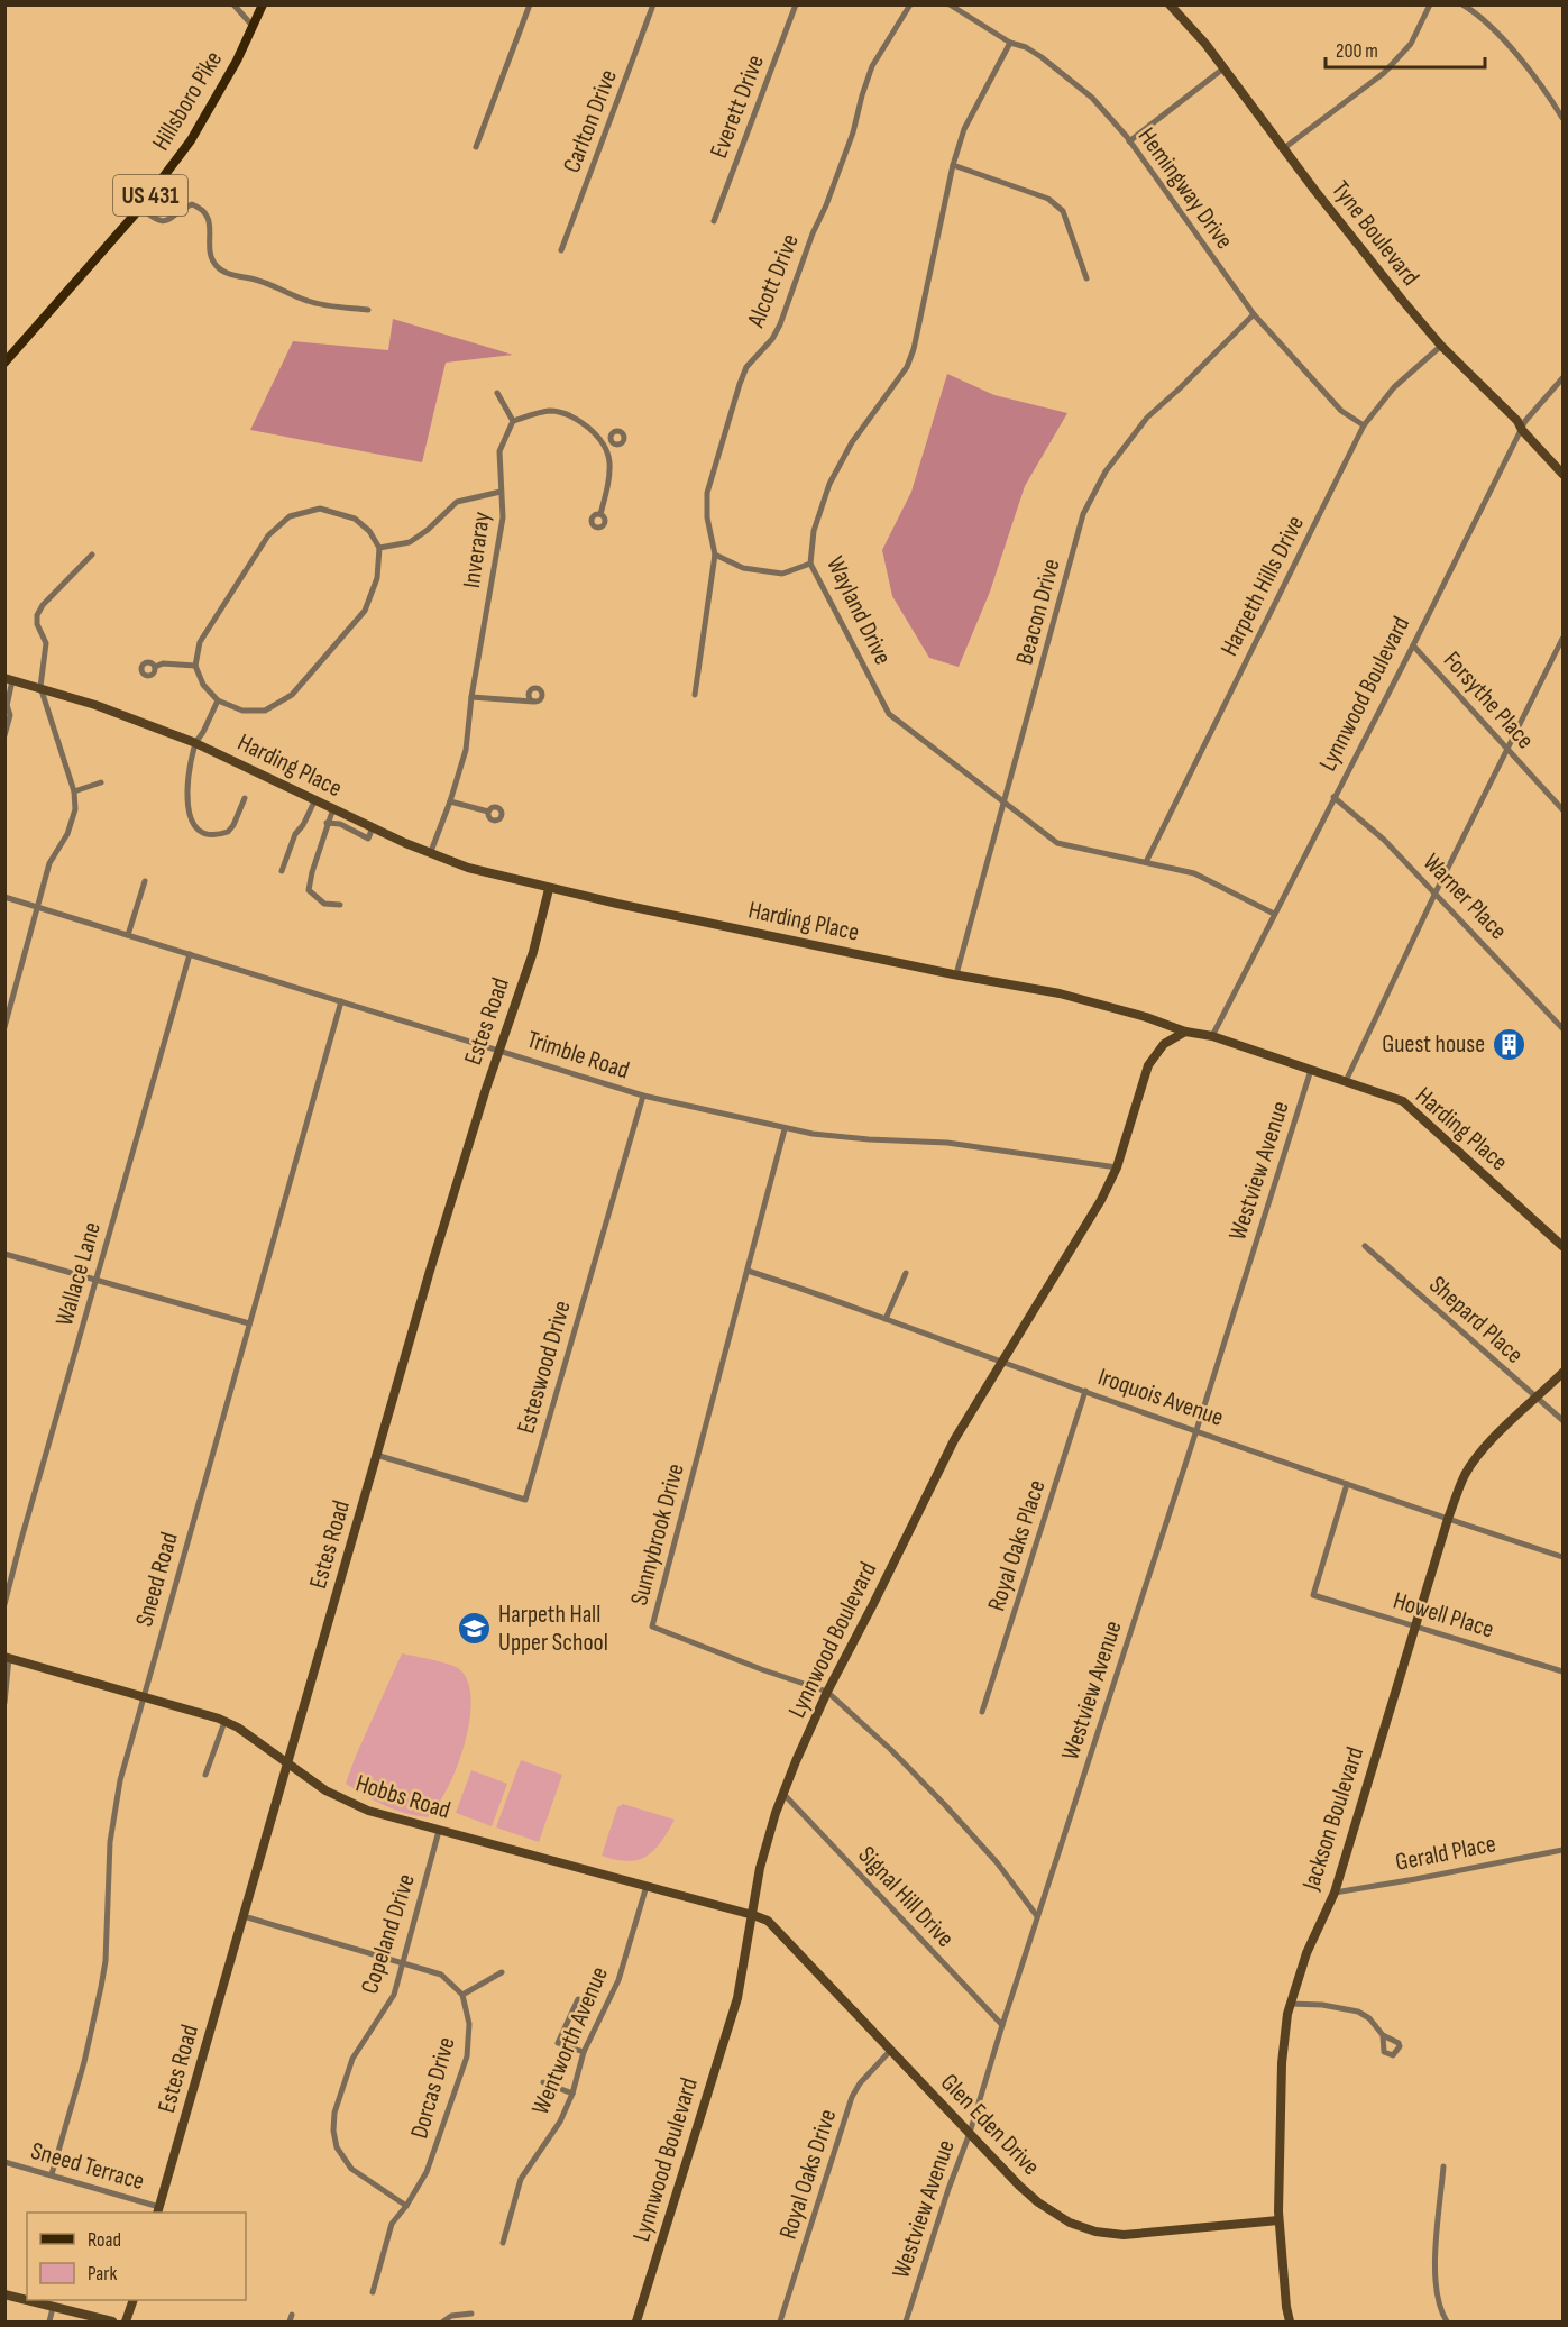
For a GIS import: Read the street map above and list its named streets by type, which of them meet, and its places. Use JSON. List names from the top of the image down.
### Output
{
  "streets": {
    "main road": ["Hillsboro Pike", "US 431"],
    "street": [
      "Everett Drive",
      "Carlton Drive",
      "Hemingway Drive",
      "Tyne Boulevard",
      "Alcott Drive",
      "Inveraray",
      "Harpeth Hills Drive",
      "Wayland Drive",
      "Beacon Drive",
      "Lynnwood Boulevard",
      "Forsythe Place",
      "Harding Place",
      "Warner Place",
      "Estes Road",
      "Trimble Road",
      "Westview Avenue",
      "Wallace Lane",
      "Shepard Place",
      "Esteswood Drive",
      "Iroquois Avenue",
      "Sunnybrook Drive",
      "Royal Oaks Place",
      "Sneed Road",
      "Howell Place",
      "Hobbs Road",
      "Jackson Boulevard",
      "Gerald Place",
      "Signal Hill Drive",
      "Copeland Drive",
      "Wentworth Avenue",
      "Dorcas Drive",
      "Glen Eden Drive",
      "Sneed Terrace",
      "Royal Oaks Drive"
    ]
  },
  "crossings": [
    ["Hemingway Drive", "Harpeth Hills Drive"],
    ["Hemingway Drive", "Wayland Drive"],
    ["Hemingway Drive", "Beacon Drive"],
    ["Tyne Boulevard", "Harpeth Hills Drive"],
    ["Tyne Boulevard", "Lynnwood Boulevard"],
    ["Inveraray", "Harding Place"],
    ["Harpeth Hills Drive", "Wayland Drive"],
    ["Wayland Drive", "Beacon Drive"],
    ["Wayland Drive", "Lynnwood Boulevard"],
    ["Beacon Drive", "Harding Place"],
    ["Lynnwood Boulevard", "Forsythe Place"],
    ["Lynnwood Boulevard", "Harding Place"],
    ["Lynnwood Boulevard", "Warner Place"],
    ["Lynnwood Boulevard", "Trimble Road"],
    ["Lynnwood Boulevard", "Iroquois Avenue"],
    ["Lynnwood Boulevard", "Sunnybrook Drive"],
    ["Lynnwood Boulevard", "Signal Hill Drive"],
    ["Lynnwood Boulevard", "Glen Eden Drive"],
    ["Harding Place", "Estes Road"],
    ["Harding Place", "Westview Avenue"],
    ["Estes Road", "Trimble Road"],
    ["Estes Road", "Esteswood Drive"],
    ["Estes Road", "Hobbs Road"],
    ["Estes Road", "Sneed Terrace"],
    ["Trimble Road", "Wallace Lane"],
    ["Trimble Road", "Esteswood Drive"],
    ["Trimble Road", "Sunnybrook Drive"],
    ["Trimble Road", "Sneed Road"],
    ["Westview Avenue", "Iroquois Avenue"],
    ["Westview Avenue", "Sunnybrook Drive"],
    ["Westview Avenue", "Signal Hill Drive"],
    ["Westview Avenue", "Glen Eden Drive"],
    ["Shepard Place", "Jackson Boulevard"],
    ["Iroquois Avenue", "Sunnybrook Drive"],
    ["Iroquois Avenue", "Royal Oaks Place"],
    ["Iroquois Avenue", "Howell Place"],
    ["Iroquois Avenue", "Jackson Boulevard"],
    ["Sneed Road", "Hobbs Road"],
    ["Sneed Road", "Sneed Terrace"],
    ["Howell Place", "Jackson Boulevard"],
    ["Hobbs Road", "Copeland Drive"],
    ["Hobbs Road", "Wentworth Avenue"],
    ["Hobbs Road", "Glen Eden Drive"],
    ["Jackson Boulevard", "Gerald Place"],
    ["Jackson Boulevard", "Glen Eden Drive"],
    ["Copeland Drive", "Dorcas Drive"],
    ["Glen Eden Drive", "Royal Oaks Drive"]
  ],
  "places": {
    "building": ["Guest house"],
    "school or university": ["Harpeth Hall Upper School"]
  },
  "legend": ["Road", "Park"],
  "scale_bar": "200 m"
}
